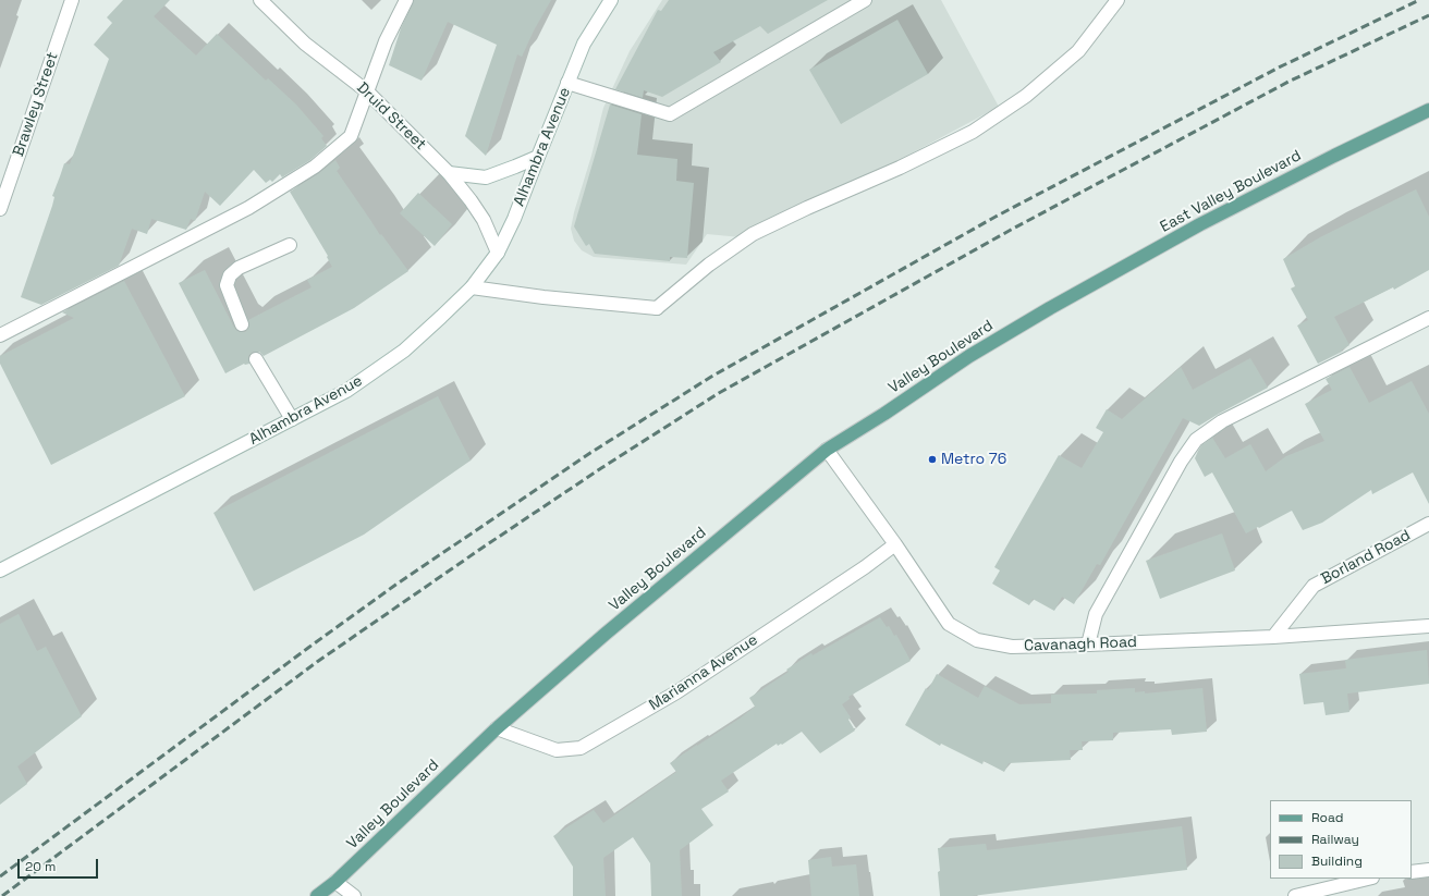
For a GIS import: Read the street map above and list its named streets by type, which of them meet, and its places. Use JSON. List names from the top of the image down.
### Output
{
  "streets": {
    "main road": ["East Valley Boulevard", "Valley Boulevard"],
    "street": [
      "Brawley Street",
      "Druid Street",
      "Alhambra Avenue",
      "Borland Road",
      "Cavanagh Road",
      "Marianna Avenue"
    ]
  },
  "crossings": [
    ["Druid Street", "Alhambra Avenue"],
    ["East Valley Boulevard", "Valley Boulevard"],
    ["Valley Boulevard", "Cavanagh Road"],
    ["Valley Boulevard", "Marianna Avenue"],
    ["Borland Road", "Cavanagh Road"],
    ["Cavanagh Road", "Marianna Avenue"]
  ],
  "places": ["Metro 76"],
  "legend": ["Road", "Railway", "Building"],
  "scale_bar": "20 m"
}
